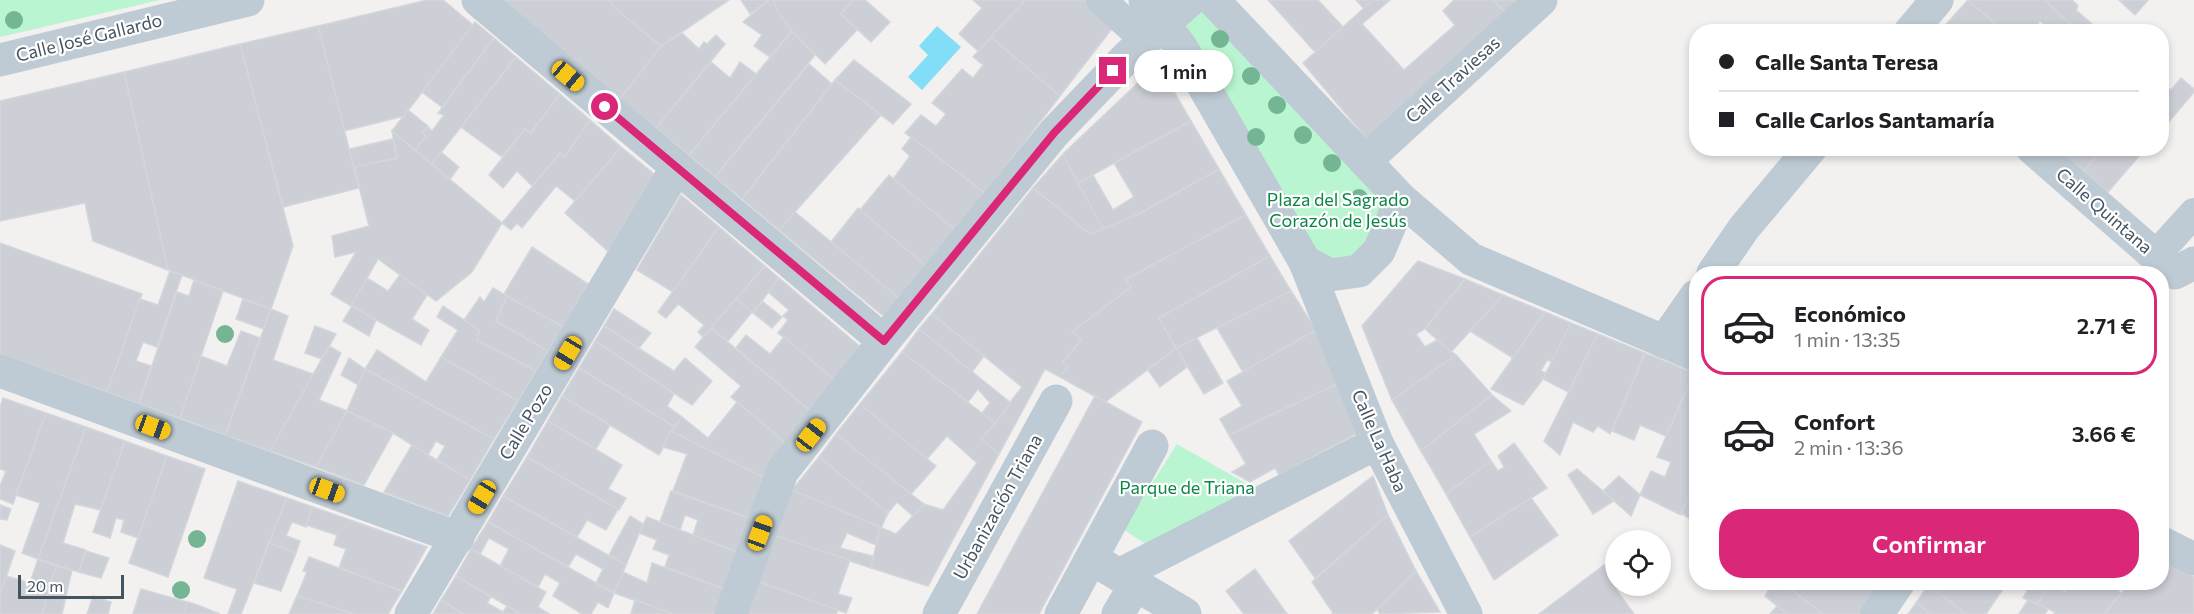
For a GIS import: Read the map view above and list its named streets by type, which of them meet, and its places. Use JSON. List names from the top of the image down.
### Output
{
  "streets": {
    "street": [
      "Calle José Gallardo",
      "Calle Traviesas",
      "Calle Quintana",
      "Calle Pozo",
      "Calle La Haba",
      "Urbanización Triana"
    ]
  },
  "parks": ["Plaza del Sagrado Corazón de Jesús", "Parque de Triana"],
  "scale_bar": "20 m",
  "page": {
    "banner": ["Calle Santa Teresa", "Calle Carlos Santamaría"],
    "bubble": "1 min",
    "list": [
      {
        "name": "Económico",
        "note": "1 min · 13:35",
        "value": "2.71 €"
      },
      {
        "name": "Confort",
        "note": "2 min · 13:36",
        "value": "3.66 €"
      }
    ],
    "buttons": "Confirmar",
    "scale": "20 m"
  }
}
